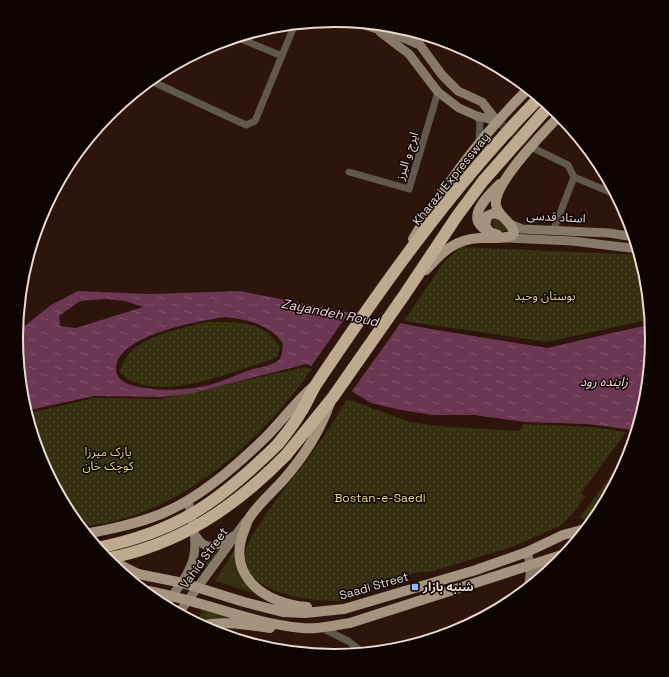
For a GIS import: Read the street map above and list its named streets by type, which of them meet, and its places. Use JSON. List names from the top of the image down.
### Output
{
  "streets": {
    "highway": ["Kharazi Expressway"],
    "main road": ["استاد قدسی", "Vahid Street", "Saadi Street"],
    "street": ["ایرج و البرز"]
  },
  "crossings": [
    ["Vahid Street", "Saadi Street"]
  ],
  "water": ["Zayandeh Roud", "زاینده رود"],
  "parks": ["بوستان وحید", "پارک میرزا کوچک خان", "Bostan-e-Saedi"],
  "places": {
    "transit": ["شنبه بازار"]
  }
}
